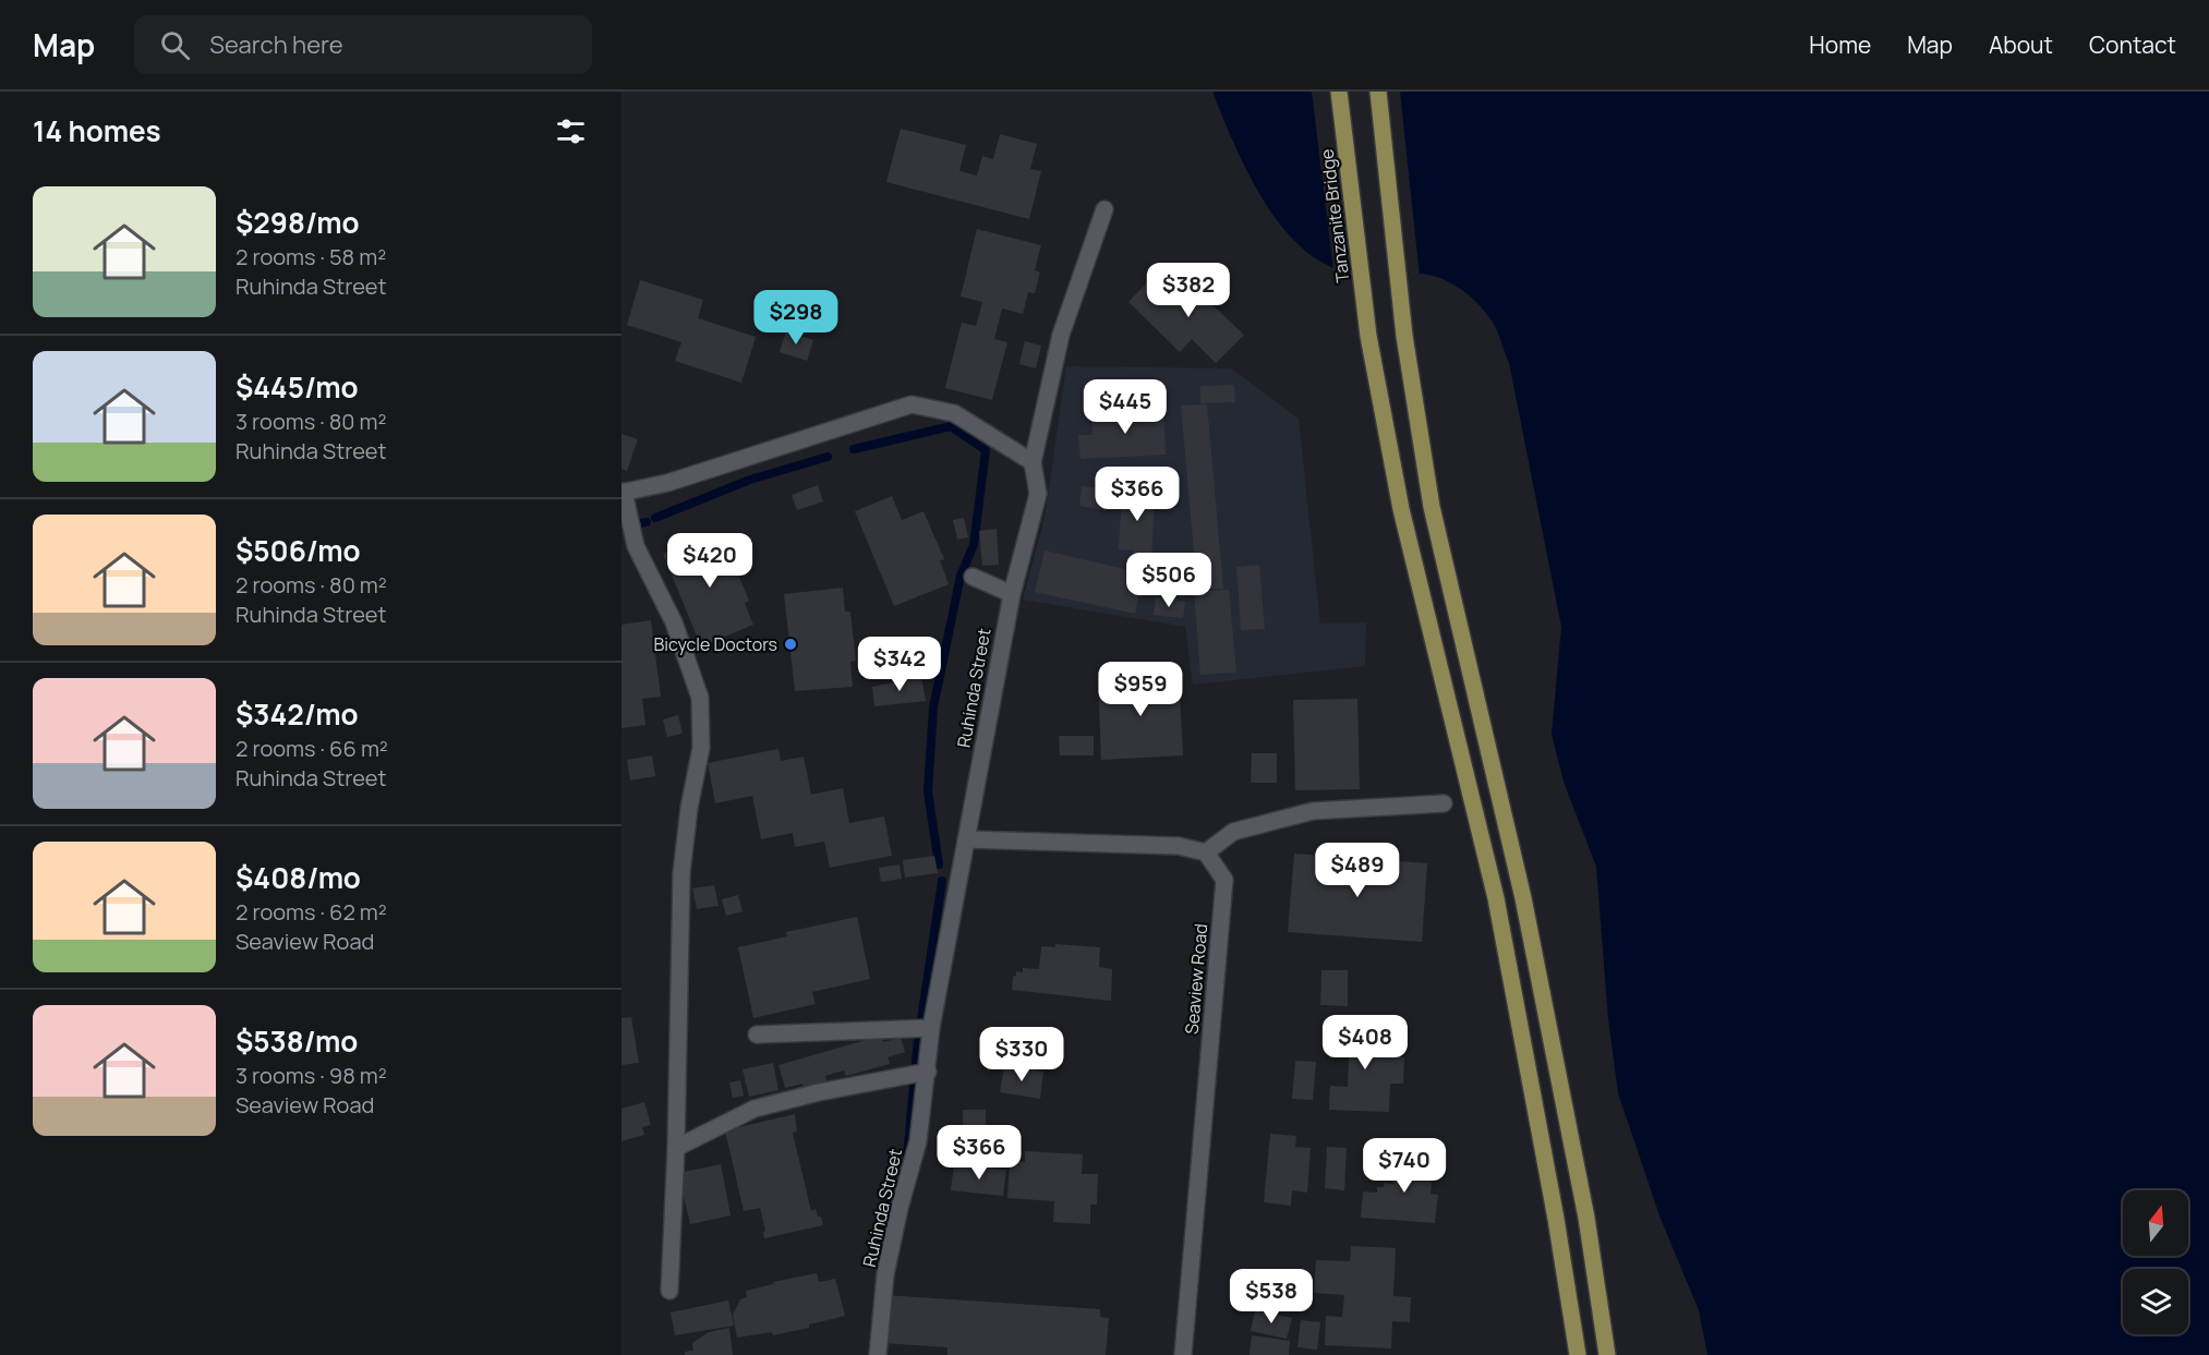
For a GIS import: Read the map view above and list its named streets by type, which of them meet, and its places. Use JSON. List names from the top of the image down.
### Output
{
  "streets": {
    "main road": ["Tanzanite Bridge"],
    "street": ["Ruhinda Street", "Seaview Road"]
  },
  "places": ["Bicycle Doctors"],
  "north": "top",
  "page": {
    "header": "Map",
    "search": "Search here",
    "nav": [
      "Home",
      "Map",
      "About",
      "Contact"
    ],
    "heading": "14 homes",
    "list": [
      {
        "name": "$298/mo",
        "note": "2 rooms · 58 m² · Ruhinda Street"
      },
      {
        "name": "$445/mo",
        "note": "3 rooms · 80 m² · Ruhinda Street"
      },
      {
        "name": "$506/mo",
        "note": "2 rooms · 80 m² · Ruhinda Street"
      },
      {
        "name": "$342/mo",
        "note": "2 rooms · 66 m² · Ruhinda Street"
      },
      {
        "name": "$408/mo",
        "note": "2 rooms · 62 m² · Seaview Road"
      },
      {
        "name": "$538/mo",
        "note": "3 rooms · 98 m² · Seaview Road"
      }
    ],
    "price": [
      "$382",
      "$298",
      "$445",
      "$366",
      "$420",
      "$506",
      "$342",
      "$959",
      "$489",
      "$408",
      "$330",
      "$366",
      "$740",
      "$538"
    ]
  }
}
